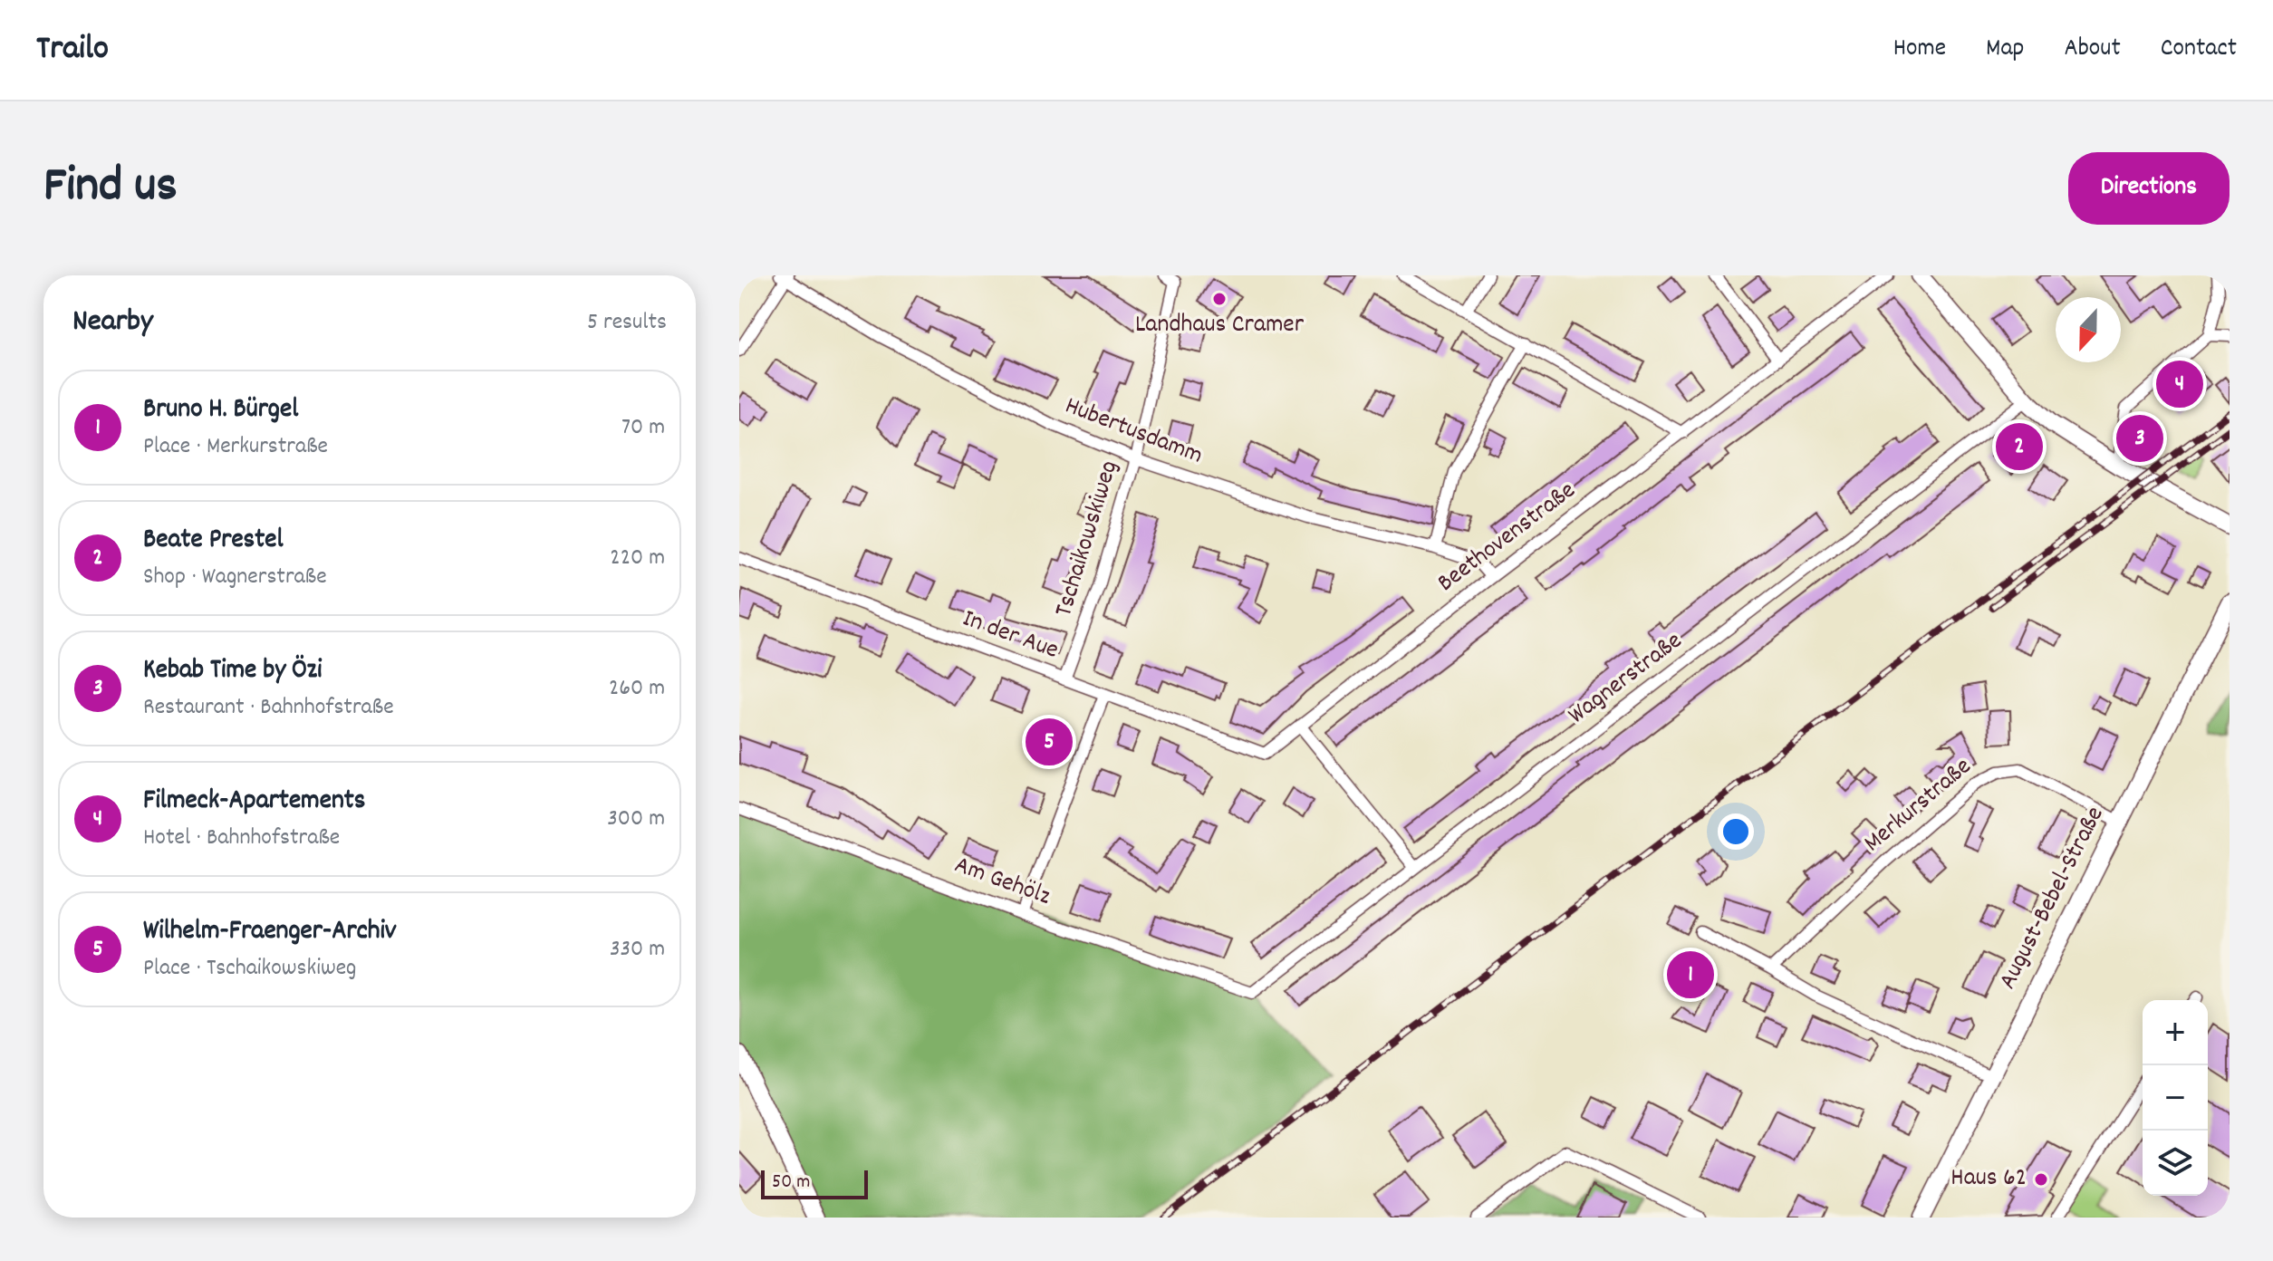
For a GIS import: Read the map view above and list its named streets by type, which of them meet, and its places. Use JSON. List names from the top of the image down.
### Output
{
  "streets": {
    "street": [
      "Hubertusdamm",
      "Beethovenstraße",
      "Tschaikowskiweg",
      "In der Aue",
      "Wagnerstraße",
      "Merkurstraße",
      "Am Gehölz",
      "August-Bebel-Straße"
    ]
  },
  "crossings": [
    ["Hubertusdamm", "Beethovenstraße"],
    ["Hubertusdamm", "Tschaikowskiweg"],
    ["Beethovenstraße", "In der Aue"],
    ["Tschaikowskiweg", "In der Aue"],
    ["Wagnerstraße", "Am Gehölz"],
    ["Merkurstraße", "August-Bebel-Straße"]
  ],
  "places": ["Landhaus Cramer", "Haus 62"],
  "scale_bar": "50 m",
  "north": "bottom",
  "page": {
    "header": "Trailo",
    "nav": [
      "Home",
      "Map",
      "About",
      "Contact"
    ],
    "title": "Find us",
    "buttons": "Directions",
    "heading": ["Nearby", "5 results"],
    "pins": [
      "4",
      "3",
      "2",
      "5",
      "1"
    ],
    "list": [
      {
        "mark": "1",
        "name": "Bruno H. Bürgel",
        "note": "Place · Merkurstraße",
        "value": "70 m"
      },
      {
        "mark": "2",
        "name": "Beate Prestel",
        "note": "Shop · Wagnerstraße",
        "value": "220 m"
      },
      {
        "mark": "3",
        "name": "Kebab Time by Özi",
        "note": "Restaurant · Bahnhofstraße",
        "value": "260 m"
      },
      {
        "mark": "4",
        "name": "Filmeck-Apartements",
        "note": "Hotel · Bahnhofstraße",
        "value": "300 m"
      },
      {
        "mark": "5",
        "name": "Wilhelm-Fraenger-Archiv",
        "note": "Place · Tschaikowskiweg",
        "value": "330 m"
      }
    ],
    "map_buttons": ["+", "−"],
    "scale": "50 m"
  }
}
